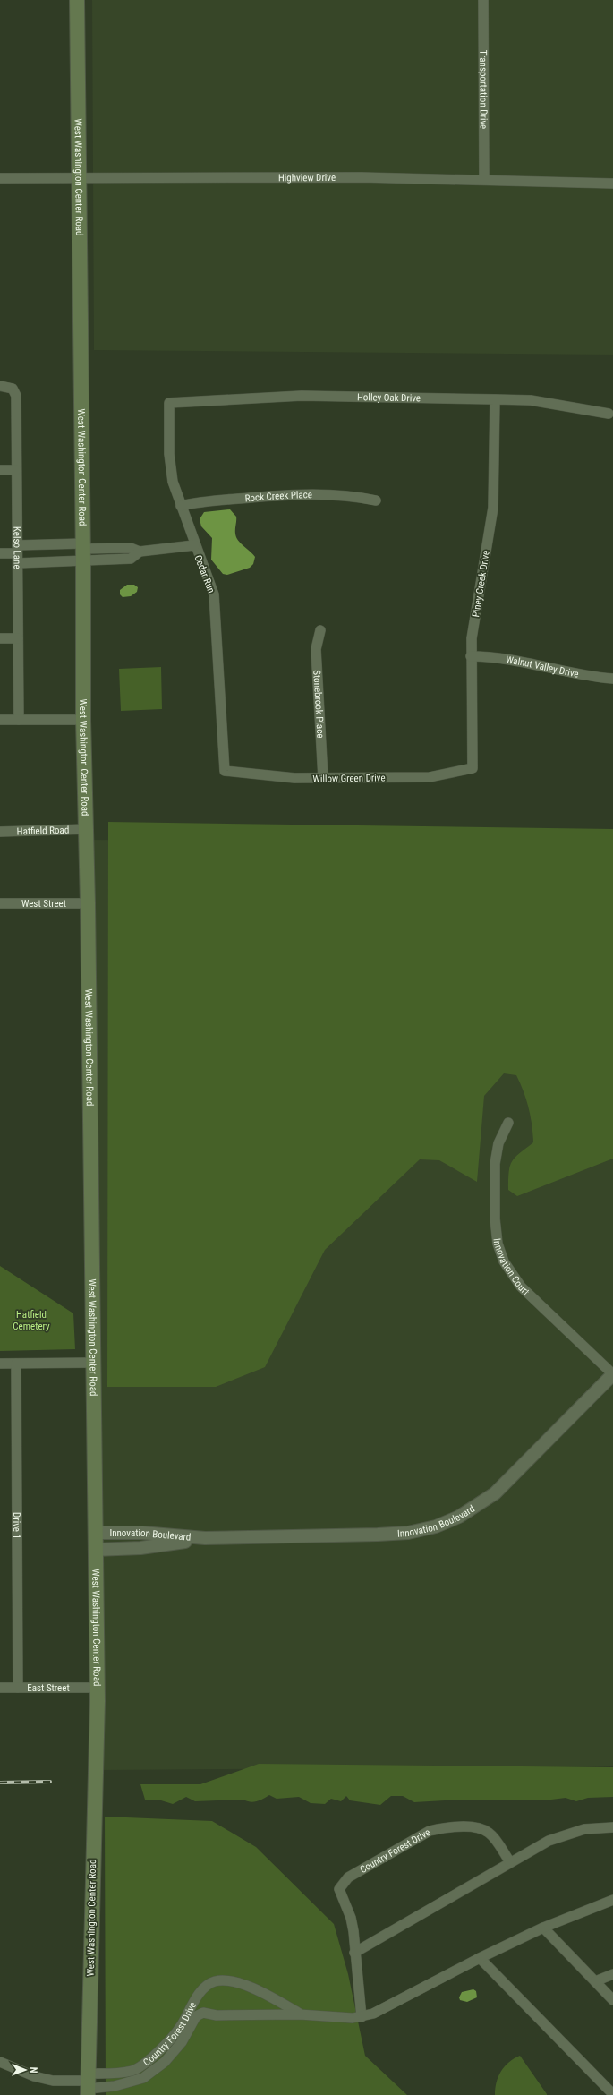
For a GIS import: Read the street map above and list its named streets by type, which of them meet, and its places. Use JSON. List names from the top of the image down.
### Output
{
  "streets": {
    "main road": ["West Washington Center Road"],
    "street": [
      "Transportation Drive",
      "Highview Drive",
      "Holley Oak Drive",
      "Rock Creek Place",
      "Kelso Lane",
      "Cedar Run",
      "Piney Creek Drive",
      "Walnut Valley Drive",
      "Stonebrook Place",
      "Willow Green Drive",
      "Hatfield Road",
      "West Street",
      "Innovation Court",
      "Innovation Boulevard",
      "Drive 1",
      "East Street",
      "Country Forest Drive"
    ]
  },
  "crossings": [
    ["Transportation Drive", "Highview Drive"],
    ["Highview Drive", "West Washington Center Road"],
    ["West Washington Center Road", "Hatfield Road"],
    ["West Washington Center Road", "West Street"],
    ["West Washington Center Road", "Innovation Boulevard"],
    ["West Washington Center Road", "East Street"],
    ["West Washington Center Road", "Country Forest Drive"],
    ["Holley Oak Drive", "Cedar Run"],
    ["Holley Oak Drive", "Piney Creek Drive"],
    ["Rock Creek Place", "Cedar Run"],
    ["Cedar Run", "Willow Green Drive"],
    ["Piney Creek Drive", "Walnut Valley Drive"],
    ["Piney Creek Drive", "Willow Green Drive"],
    ["Stonebrook Place", "Willow Green Drive"],
    ["Innovation Court", "Innovation Boulevard"],
    ["Drive 1", "East Street"]
  ],
  "parks": ["Hatfield Cemetery"],
  "north": "right"
}
